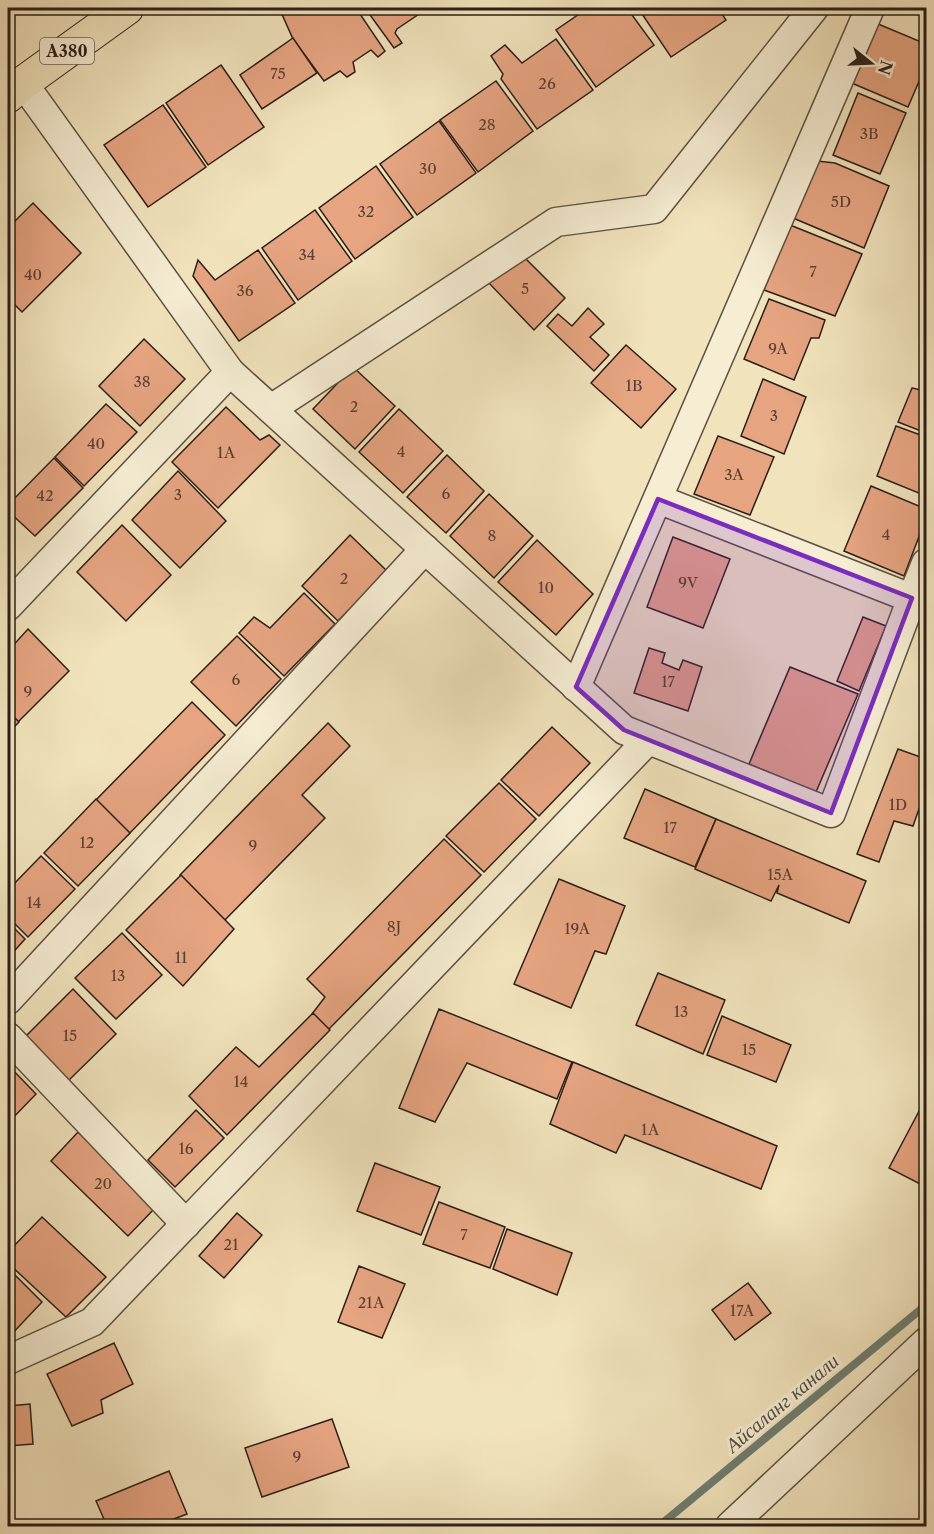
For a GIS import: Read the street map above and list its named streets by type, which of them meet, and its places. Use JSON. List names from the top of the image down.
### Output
{
  "streets": {
    "highway": ["A380"]
  },
  "water": ["Айсаланг канали"],
  "house_numbers": [
    "75",
    "26",
    "28",
    "3B",
    "30",
    "5D",
    "32",
    "34",
    "7",
    "40",
    "5",
    "36",
    "9A",
    "38",
    "1B",
    "2",
    "3",
    "40",
    "4",
    "1A",
    "3A",
    "6",
    "3",
    "42",
    "4",
    "8",
    "2",
    "9V",
    "10",
    "6",
    "17",
    "9",
    "1D",
    "17",
    "12",
    "9",
    "15A",
    "14",
    "8J",
    "19A",
    "11",
    "13",
    "13",
    "15",
    "15",
    "14",
    "1A",
    "16",
    "20",
    "7",
    "21",
    "21A",
    "17A",
    "9"
  ],
  "north": "right"
}
